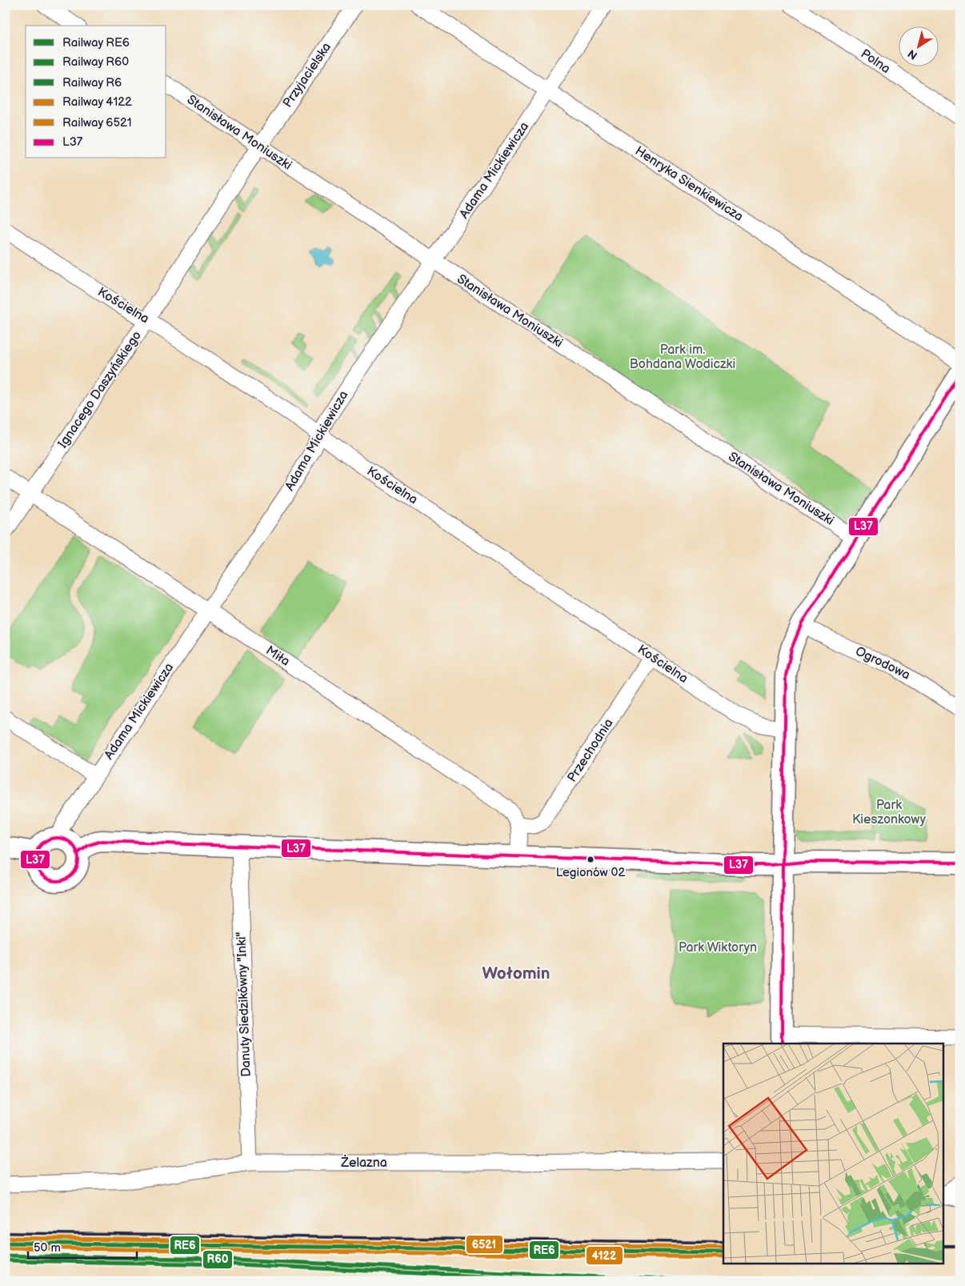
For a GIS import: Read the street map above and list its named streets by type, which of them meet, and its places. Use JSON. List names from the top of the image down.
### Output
{
  "streets": {
    "street": [
      "Polna",
      "Przyjacielska",
      "Stanisława Moniuszki",
      "Adama Mickiewicza",
      "Henryka Sienkiewicza",
      "Kościelna",
      "Ignacego Daszyńskiego",
      "Miła",
      "Ogrodowa",
      "Przechodnia",
      "Danuty Siedzikówny \"Inki\"",
      "Żelazna"
    ]
  },
  "crossings": [
    ["Przyjacielska", "Stanisława Moniuszki"],
    ["Przyjacielska", "Ignacego Daszyńskiego"],
    ["Stanisława Moniuszki", "Adama Mickiewicza"],
    ["Stanisława Moniuszki", "Ignacego Daszyńskiego"],
    ["Adama Mickiewicza", "Henryka Sienkiewicza"],
    ["Adama Mickiewicza", "Kościelna"],
    ["Adama Mickiewicza", "Miła"],
    ["Kościelna", "Ignacego Daszyńskiego"],
    ["Kościelna", "Przechodnia"],
    ["Ignacego Daszyńskiego", "Miła"],
    ["Miła", "Przechodnia"],
    ["Danuty Siedzikówny \"Inki\"", "Żelazna"]
  ],
  "districts": ["Wołomin"],
  "parks": ["Park im. Bohdana Wodiczki", "Park Kieszonkowy", "Park Wiktoryn"],
  "places": ["Legionów 02"],
  "lines": [
    "transit line L37",
    "rail line 6521",
    "rail line RE6",
    "rail line 4122",
    "rail line R60",
    "rail line R6"
  ],
  "legend": [
    "Railway RE6",
    "Railway R60",
    "Railway R6",
    "Railway 4122",
    "Railway 6521",
    "L37"
  ],
  "scale_bar": "50 m",
  "north": "bottom left"
}
